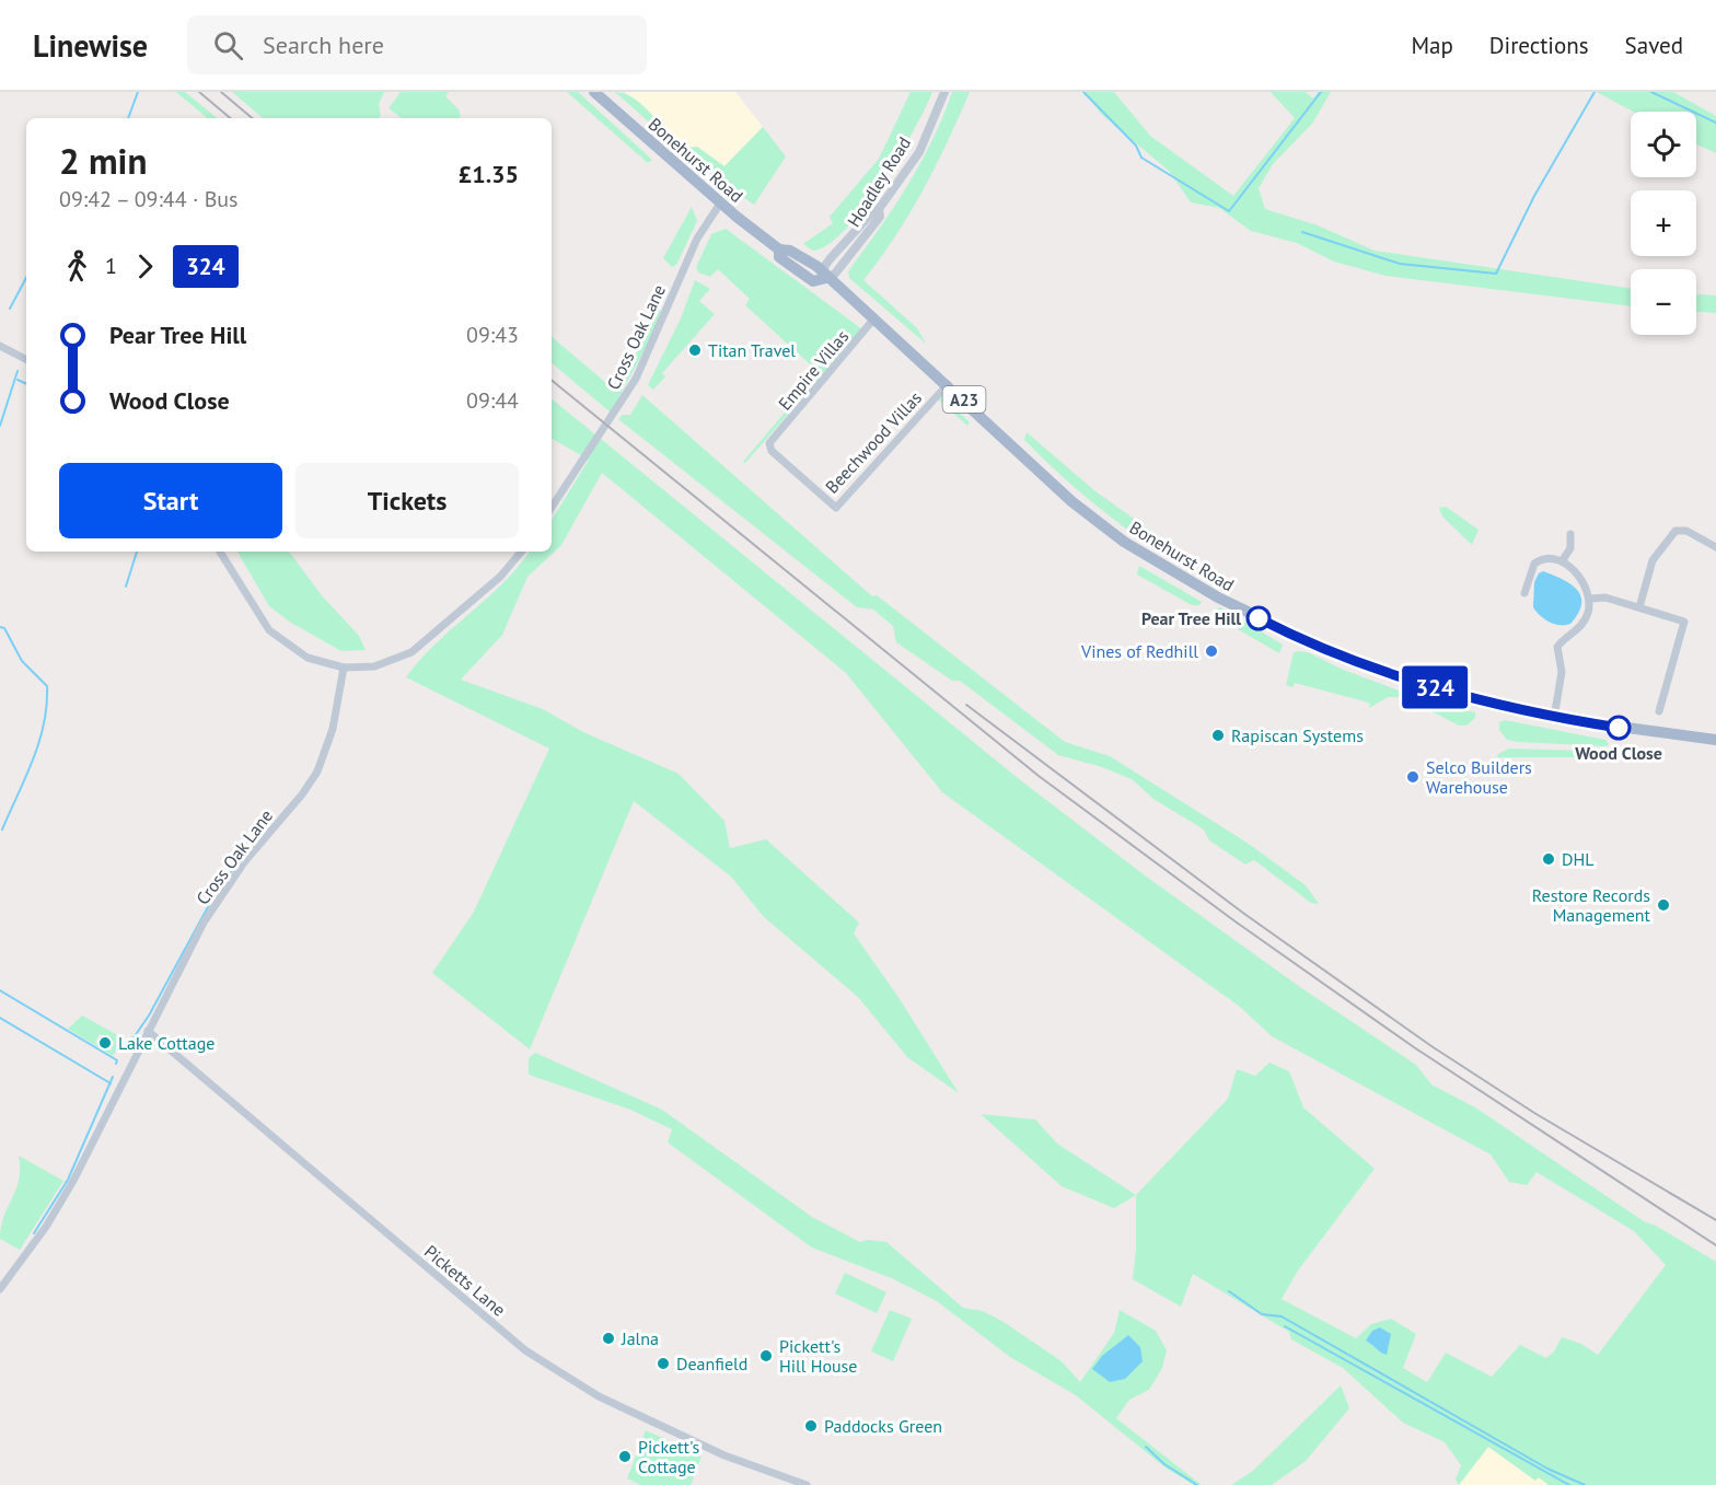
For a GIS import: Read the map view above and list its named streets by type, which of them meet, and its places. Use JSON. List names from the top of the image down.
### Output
{
  "streets": {
    "main road": ["Bonehurst Road", "A23"],
    "street": [
      "Hoadley Road",
      "Cross Oak Lane",
      "Empire Villas",
      "Beechwood Villas",
      "Picketts Lane"
    ]
  },
  "crossings": [
    ["Bonehurst Road", "Hoadley Road"],
    ["Bonehurst Road", "Cross Oak Lane"],
    ["Bonehurst Road", "Empire Villas"],
    ["Bonehurst Road", "Beechwood Villas"],
    ["Cross Oak Lane", "Picketts Lane"],
    ["Empire Villas", "Beechwood Villas"]
  ],
  "places": [
    "Titan Travel",
    "Pear Tree Hill",
    "Vines of Redhill",
    "Wood Close",
    "Rapiscan Systems",
    "Selco Builders Warehouse",
    "DHL",
    "Restore Records Management",
    "Lake Cottage",
    "Jalna",
    "Pickett's Hill House",
    "Deanfield",
    "Paddocks Green",
    "Pickett's Cottage"
  ],
  "lines": ["bus line 324"],
  "page": {
    "header": "Linewise",
    "search": "Search here",
    "nav": ["Map", "Directions", "Saved"],
    "on_map": "324",
    "map_buttons": ["+", "−"],
    "heading": ["2 min", "09:42 – 09:44 · Bus", "£1.35"],
    "legs": ["1", "324"],
    "list": [
      {
        "name": "Pear Tree Hill",
        "value": "09:43"
      },
      {
        "name": "Wood Close",
        "value": "09:44"
      }
    ],
    "buttons": ["Start", "Tickets"]
  }
}
